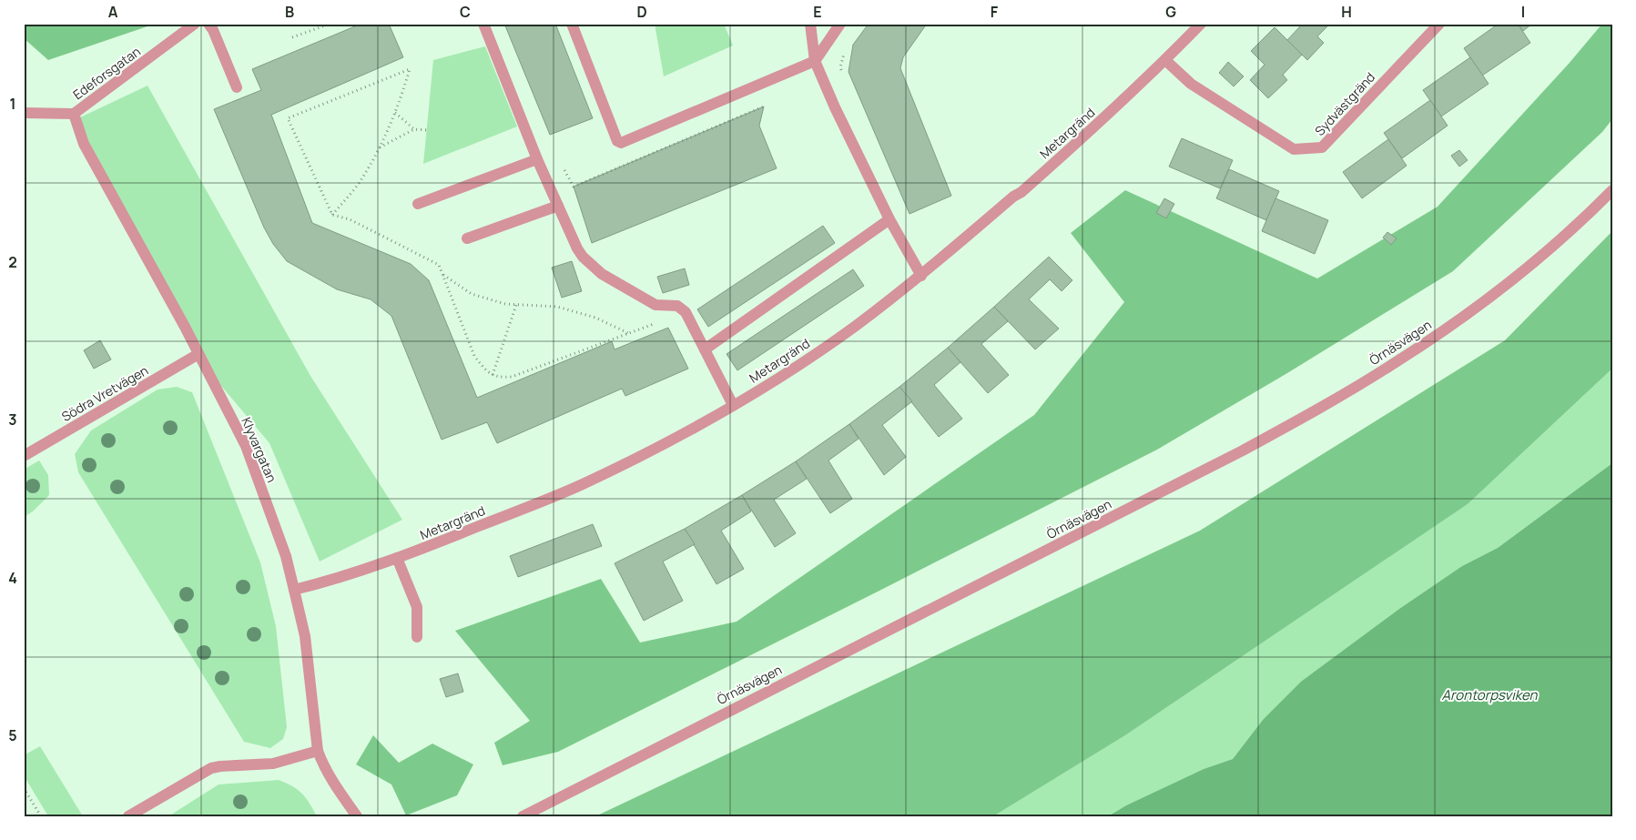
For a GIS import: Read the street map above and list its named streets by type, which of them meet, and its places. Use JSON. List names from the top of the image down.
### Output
{
  "streets": {
    "street": [
      "Edeforsgatan",
      "Sydvästgränd",
      "Metargränd",
      "Örnäsvägen",
      "Södra Vretvägen",
      "Klyvargatan"
    ]
  },
  "crossings": [
    ["Edeforsgatan", "Klyvargatan"],
    ["Sydvästgränd", "Metargränd"],
    ["Metargränd", "Klyvargatan"],
    ["Södra Vretvägen", "Klyvargatan"]
  ],
  "water": ["Arontorpsviken"],
  "grid": {
    "columns": [
      "A",
      "B",
      "C",
      "D",
      "E",
      "F",
      "G",
      "H",
      "I"
    ],
    "rows": [
      "1",
      "2",
      "3",
      "4",
      "5"
    ]
  }
}
